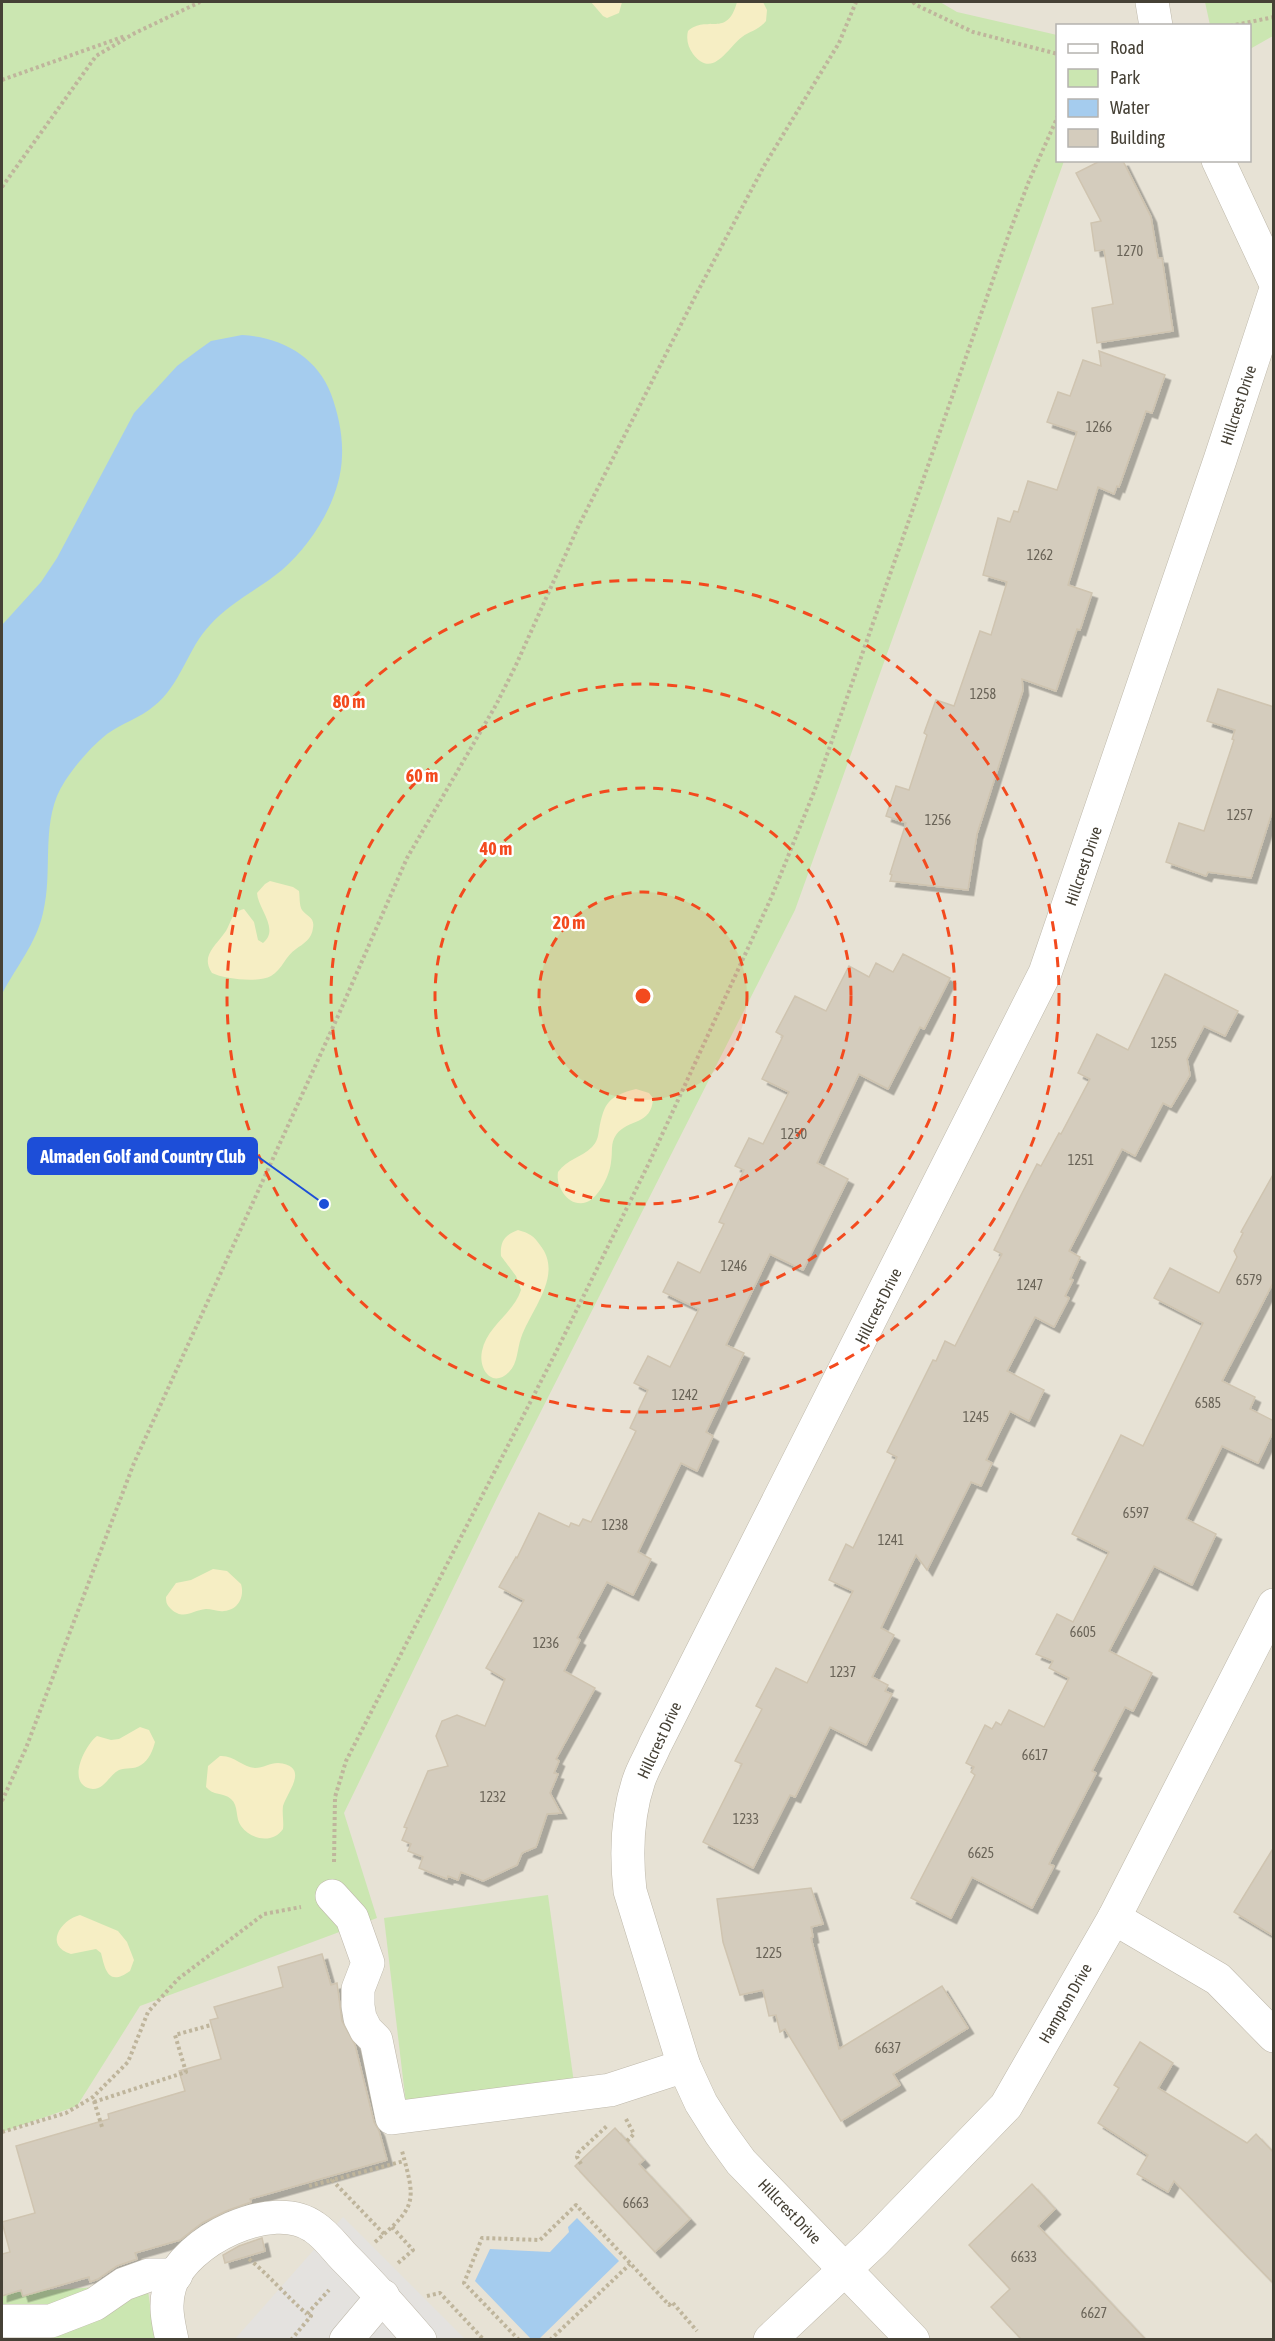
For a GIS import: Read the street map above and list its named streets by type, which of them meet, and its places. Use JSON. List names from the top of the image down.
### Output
{
  "streets": {
    "street": ["Hillcrest Drive", "Hampton Drive"]
  },
  "crossings": [
    ["Hillcrest Drive", "Hampton Drive"]
  ],
  "places": ["Almaden Golf and Country Club"],
  "house_numbers": [
    "1270",
    "1266",
    "1262",
    "1258",
    "1257",
    "1256",
    "1255",
    "1250",
    "1251",
    "1246",
    "6579",
    "1247",
    "1242",
    "6585",
    "1245",
    "6597",
    "1238",
    "1241",
    "6605",
    "1236",
    "1237",
    "6617",
    "1232",
    "1233",
    "6625",
    "1225",
    "6637",
    "6663",
    "6633",
    "6627"
  ],
  "legend": [
    "Road",
    "Park",
    "Water",
    "Building"
  ],
  "rings": [
    "80 m",
    "60 m",
    "40 m",
    "20 m"
  ]
}
